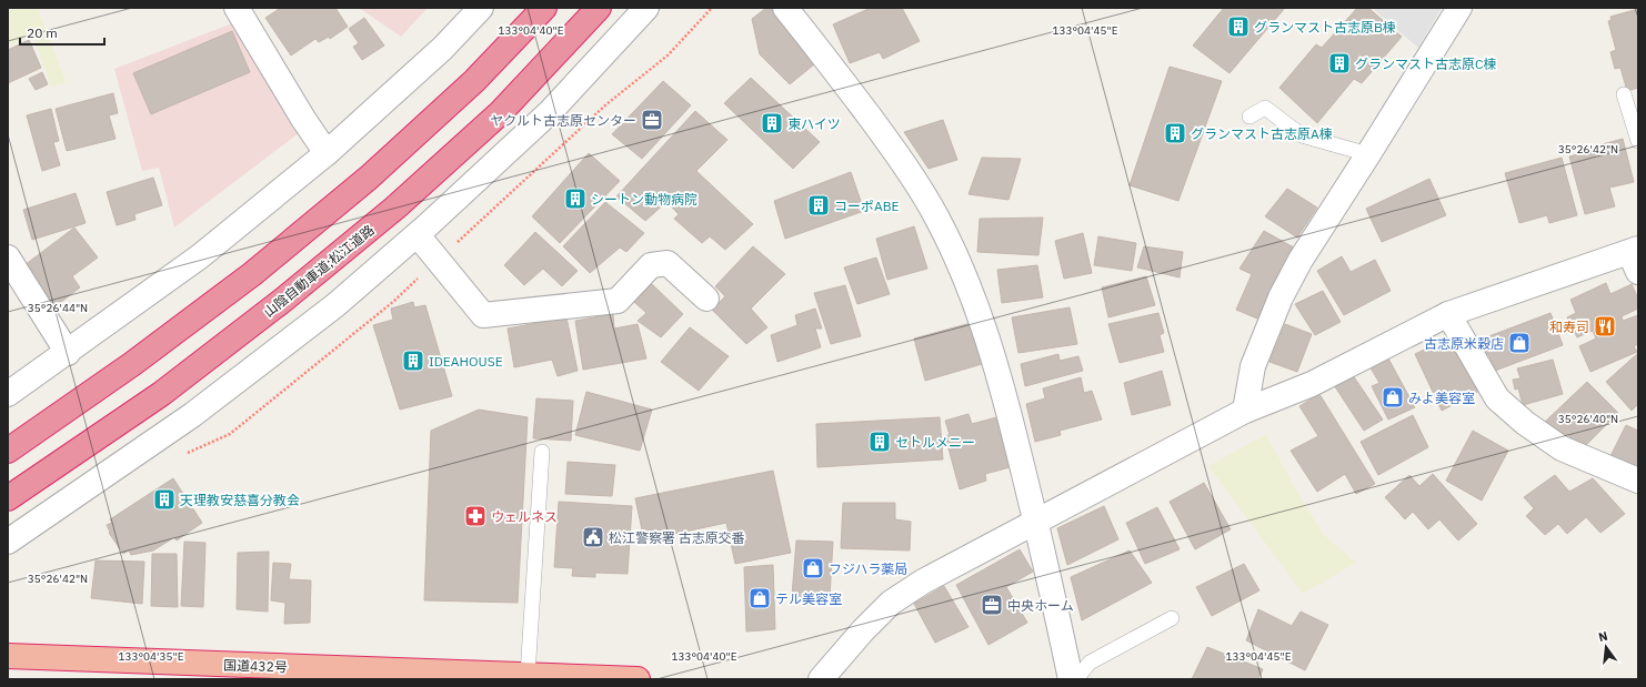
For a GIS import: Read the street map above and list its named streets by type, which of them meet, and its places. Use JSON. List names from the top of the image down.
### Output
{
  "streets": {
    "highway": ["山陰自動車道;松江道路", "国道432号"]
  },
  "places": {
    "building": [
      "グランマスト古志原B棟",
      "グランマスト古志原C棟",
      "東ハイツ",
      "グランマスト古志原A棟",
      "シートン動物病院",
      "コーポABE",
      "IDEAHOUSE",
      "セトルメニー",
      "天理教安慈喜分教会"
    ],
    "office": ["ヤクルト古志原センター", "中央ホーム"],
    "restaurant": ["和寿司"],
    "shop": [
      "古志原米穀店",
      "みよ美容室",
      "フジハラ薬局",
      "テル美容室"
    ],
    "pharmacy": ["ウェルネス"],
    "public building": ["松江警察署 古志原交番"]
  },
  "scale_bar": "20 m",
  "north": "top",
  "coordinates": [
    "133°04'40\"E",
    "133°04'45\"E",
    "35°26'42\"N",
    "35°26'44\"N",
    "35°26'40\"N",
    "133°04'35\"E"
  ]
}
